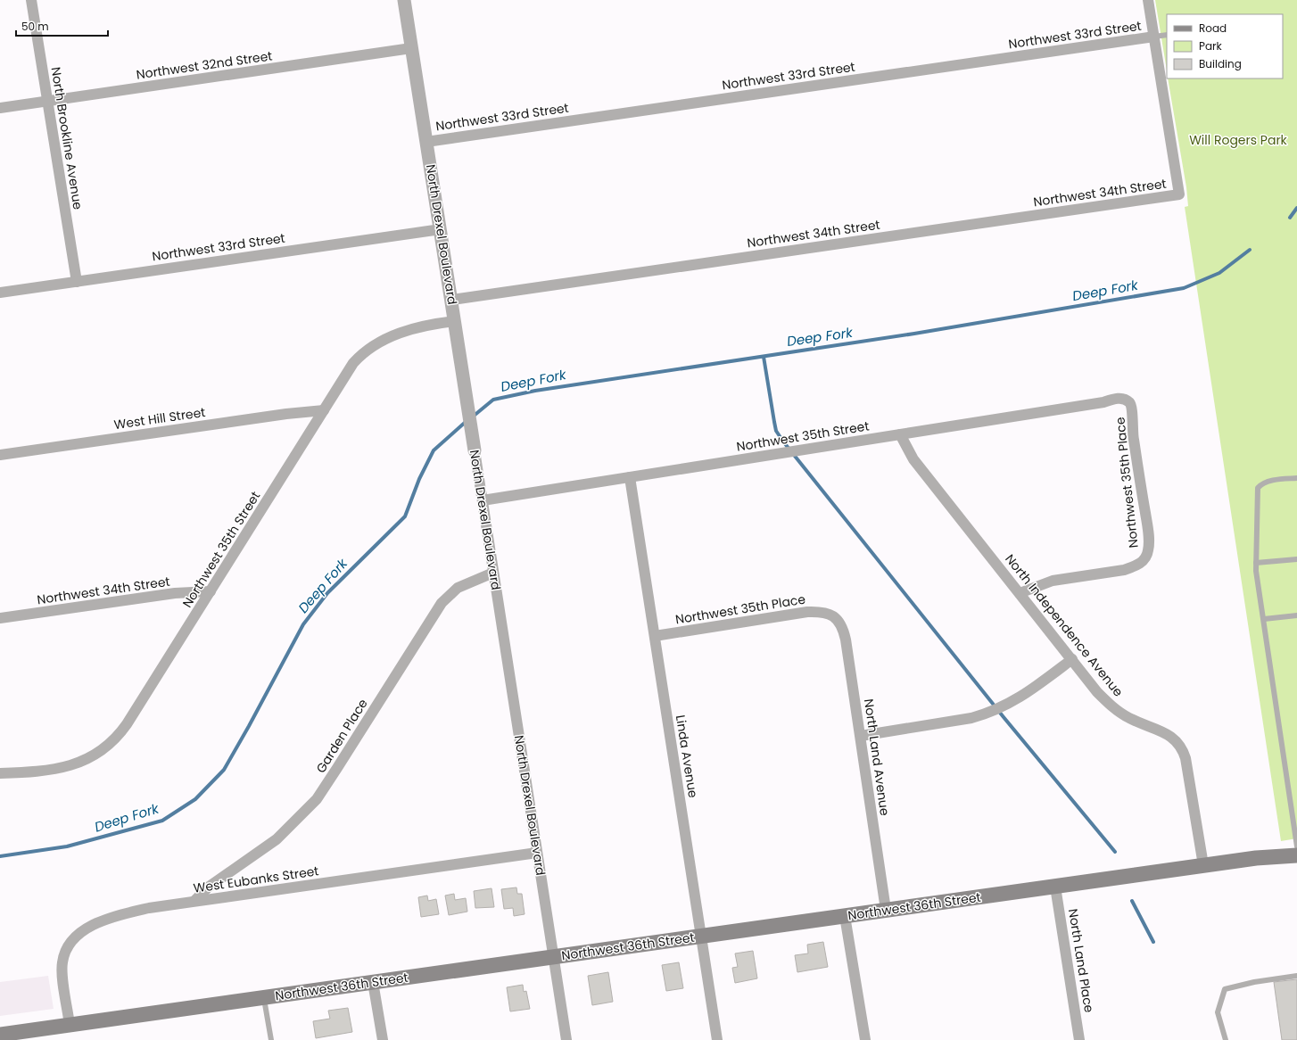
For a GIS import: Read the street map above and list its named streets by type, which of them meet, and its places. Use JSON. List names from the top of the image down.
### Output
{
  "streets": {
    "main road": ["Northwest 36th Street"],
    "street": [
      "Northwest 33rd Street",
      "Northwest 32nd Street",
      "North Brookline Avenue",
      "Northwest 34th Street",
      "North Drexel Boulevard",
      "West Hill Street",
      "Northwest 35th Street",
      "Northwest 35th Place",
      "North Independence Avenue",
      "Garden Place",
      "Linda Avenue",
      "North Land Avenue",
      "West Eubanks Street",
      "North Land Place"
    ]
  },
  "crossings": [
    ["Northwest 33rd Street", "North Brookline Avenue"],
    ["Northwest 33rd Street", "Northwest 34th Street"],
    ["Northwest 33rd Street", "North Drexel Boulevard"],
    ["Northwest 32nd Street", "North Brookline Avenue"],
    ["Northwest 32nd Street", "North Drexel Boulevard"],
    ["Northwest 34th Street", "North Drexel Boulevard"],
    ["Northwest 34th Street", "Northwest 35th Street"],
    ["North Drexel Boulevard", "Northwest 35th Street"],
    ["North Drexel Boulevard", "Garden Place"],
    ["North Drexel Boulevard", "West Eubanks Street"],
    ["North Drexel Boulevard", "Northwest 36th Street"],
    ["West Hill Street", "Northwest 35th Street"],
    ["Northwest 35th Street", "Northwest 35th Place"],
    ["Northwest 35th Street", "North Independence Avenue"],
    ["Northwest 35th Street", "Linda Avenue"],
    ["Northwest 35th Place", "North Independence Avenue"],
    ["Northwest 35th Place", "Linda Avenue"],
    ["Northwest 35th Place", "North Land Avenue"],
    ["North Independence Avenue", "Northwest 36th Street"],
    ["Garden Place", "West Eubanks Street"],
    ["Linda Avenue", "Northwest 36th Street"],
    ["North Land Avenue", "Northwest 36th Street"],
    ["West Eubanks Street", "Northwest 36th Street"],
    ["Northwest 36th Street", "North Land Place"]
  ],
  "water": ["Deep Fork"],
  "parks": ["Will Rogers Park"],
  "legend": ["Road", "Park", "Building"],
  "scale_bar": "50 m"
}
